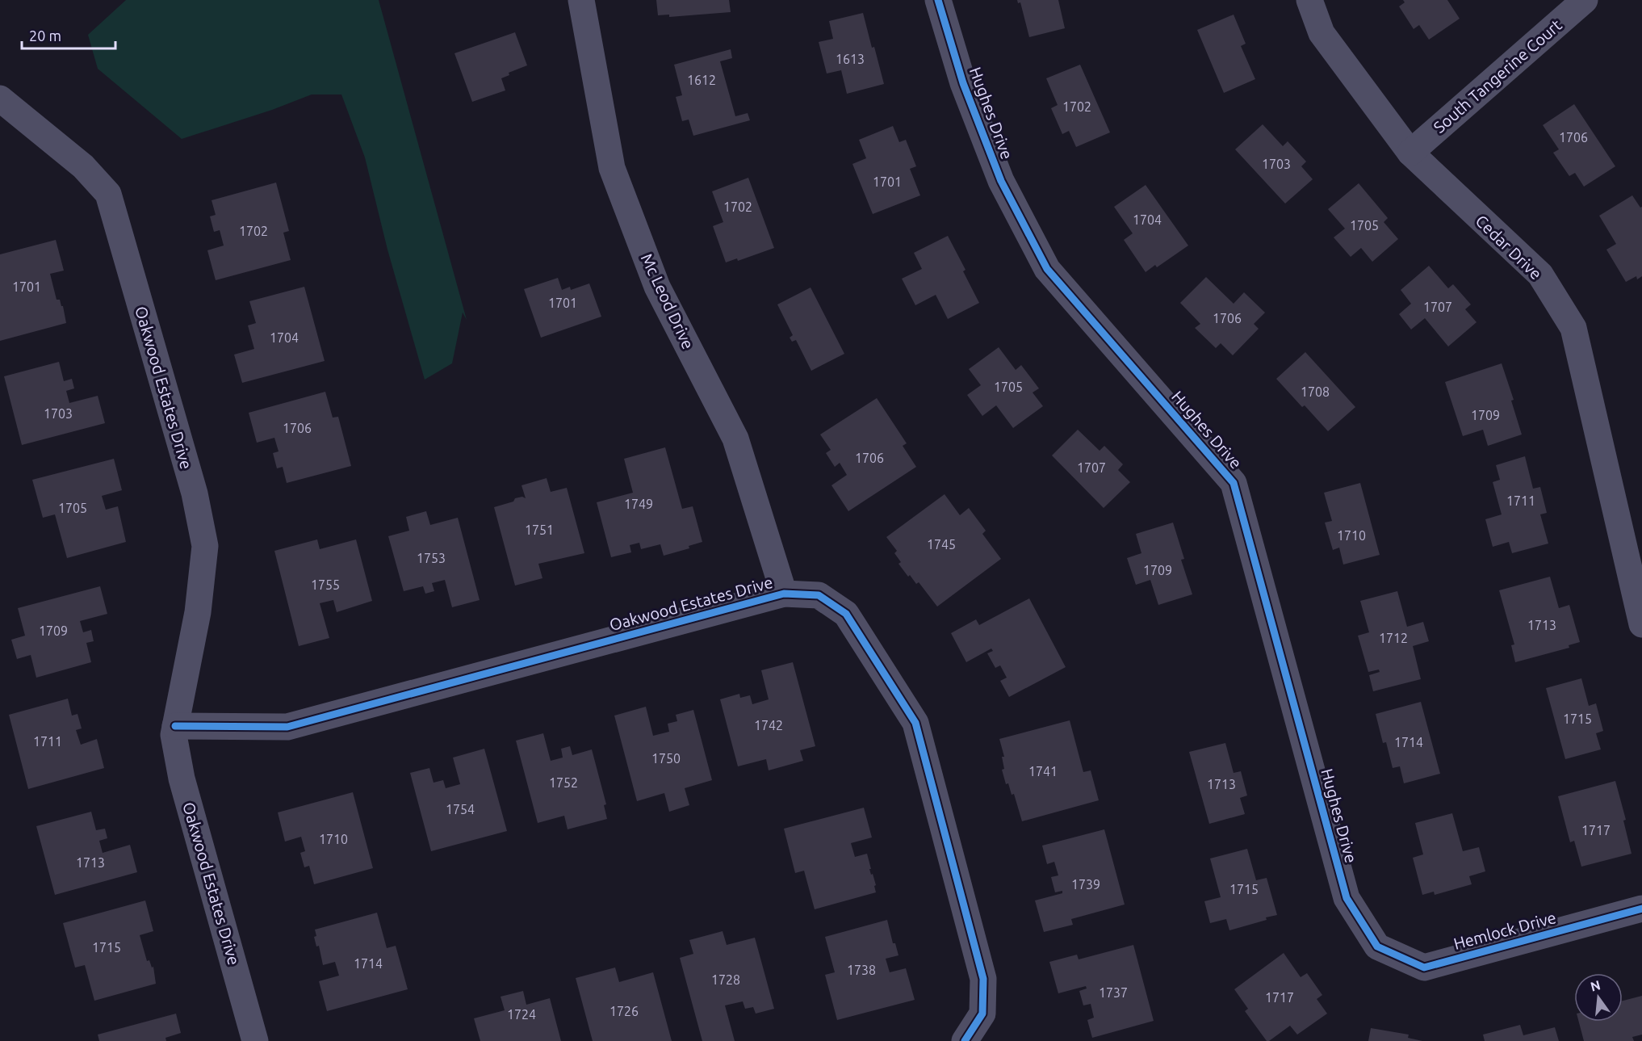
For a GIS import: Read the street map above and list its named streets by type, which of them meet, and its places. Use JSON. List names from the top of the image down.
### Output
{
  "streets": {
    "street": [
      "South Tangerine Court",
      "Hughes Drive",
      "Cedar Drive",
      "Mc Leod Drive",
      "Oakwood Estates Drive",
      "Hemlock Drive"
    ]
  },
  "crossings": [
    ["South Tangerine Court", "Cedar Drive"],
    ["Hughes Drive", "Hemlock Drive"],
    ["Mc Leod Drive", "Oakwood Estates Drive"]
  ],
  "house_numbers": [
    "1613",
    "1612",
    "1702",
    "1706",
    "1703",
    "1701",
    "1702",
    "1704",
    "1705",
    "1702",
    "1701",
    "1701",
    "1707",
    "1706",
    "1704",
    "1705",
    "1708",
    "1703",
    "1709",
    "1706",
    "1706",
    "1707",
    "1711",
    "1749",
    "1705",
    "1751",
    "1710",
    "1745",
    "1753",
    "1709",
    "1755",
    "1713",
    "1709",
    "1712",
    "1715",
    "1742",
    "1711",
    "1714",
    "1750",
    "1741",
    "1752",
    "1713",
    "1754",
    "1717",
    "1710",
    "1713",
    "1739",
    "1715",
    "1715",
    "1714",
    "1738",
    "1728",
    "1737",
    "1717",
    "1726",
    "1724"
  ],
  "scale_bar": "20 m",
  "north": "top"
}
